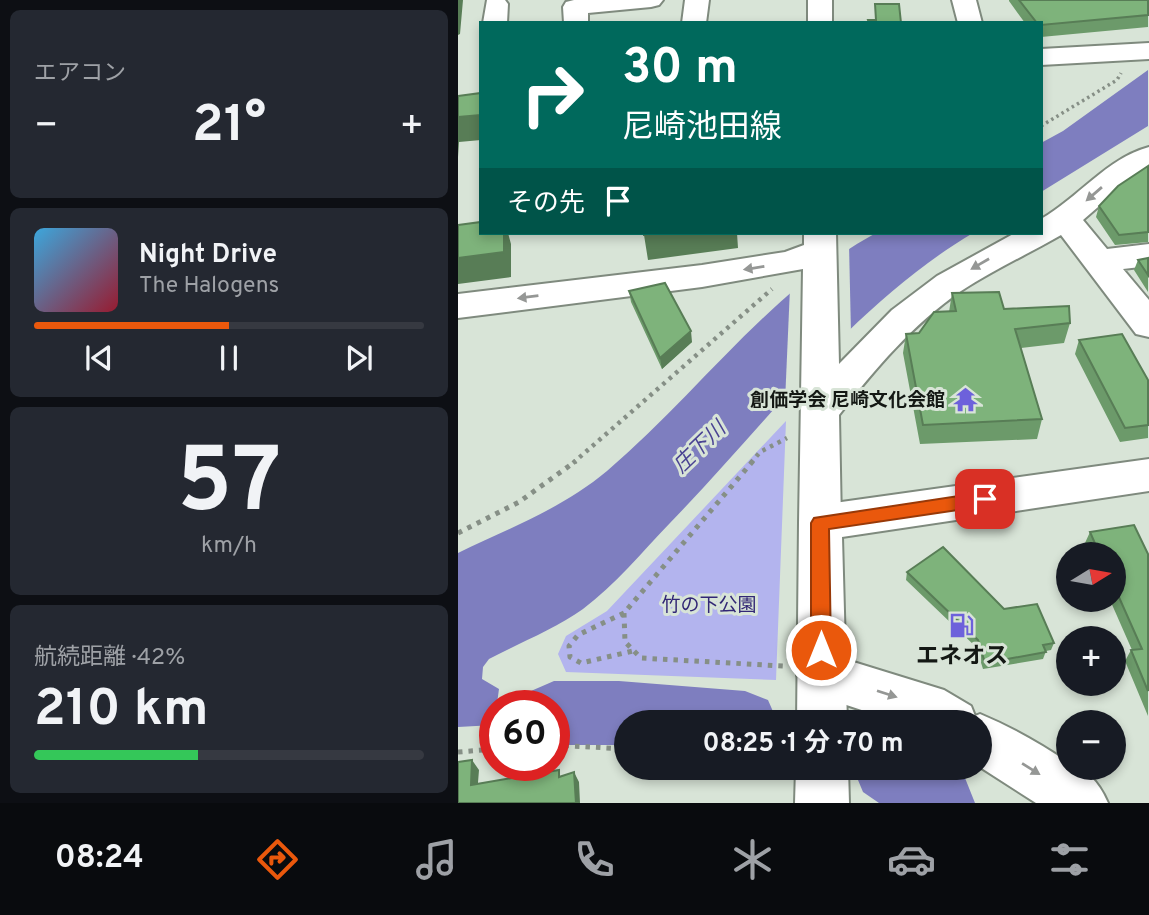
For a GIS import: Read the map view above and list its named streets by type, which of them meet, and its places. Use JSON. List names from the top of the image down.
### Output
{
  "water": ["庄下川"],
  "parks": ["竹の下公園"],
  "places": {
    "temple": ["創価学会 尼崎文化会館"],
    "fuel station": ["エネオス"]
  },
  "north": "right",
  "page": {
    "tile": [
      "エアコン",
      ["57", "km/h"],
      ["航続距離 · 42%", "210 km"]
    ],
    "turn": ["30 m", "尼崎池田線"],
    "heat": ["−", "21°", "+"],
    "then": "その先",
    "song": ["Night Drive", "The Halogens"],
    "map_buttons": ["+", "−"],
    "limit": "60",
    "trip": "08:25 · 1 分 · 70 m",
    "tabs": "08:24"
  }
}
